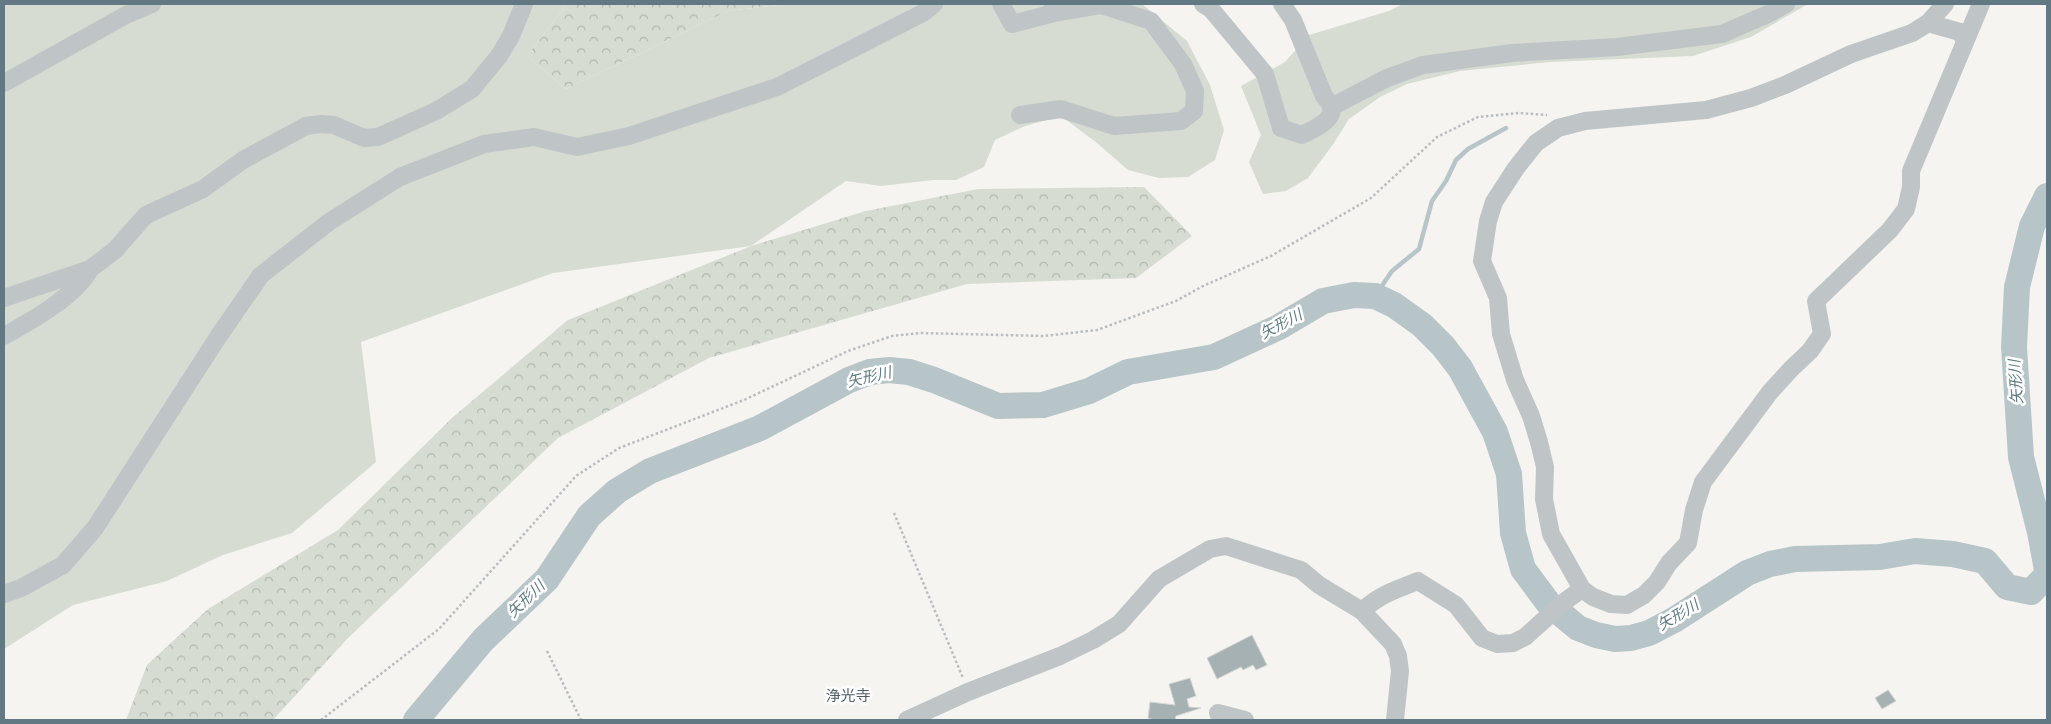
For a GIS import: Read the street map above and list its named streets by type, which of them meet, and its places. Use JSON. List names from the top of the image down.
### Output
{
  "districts": ["浄光寺"],
  "water": ["矢形川"]
}
